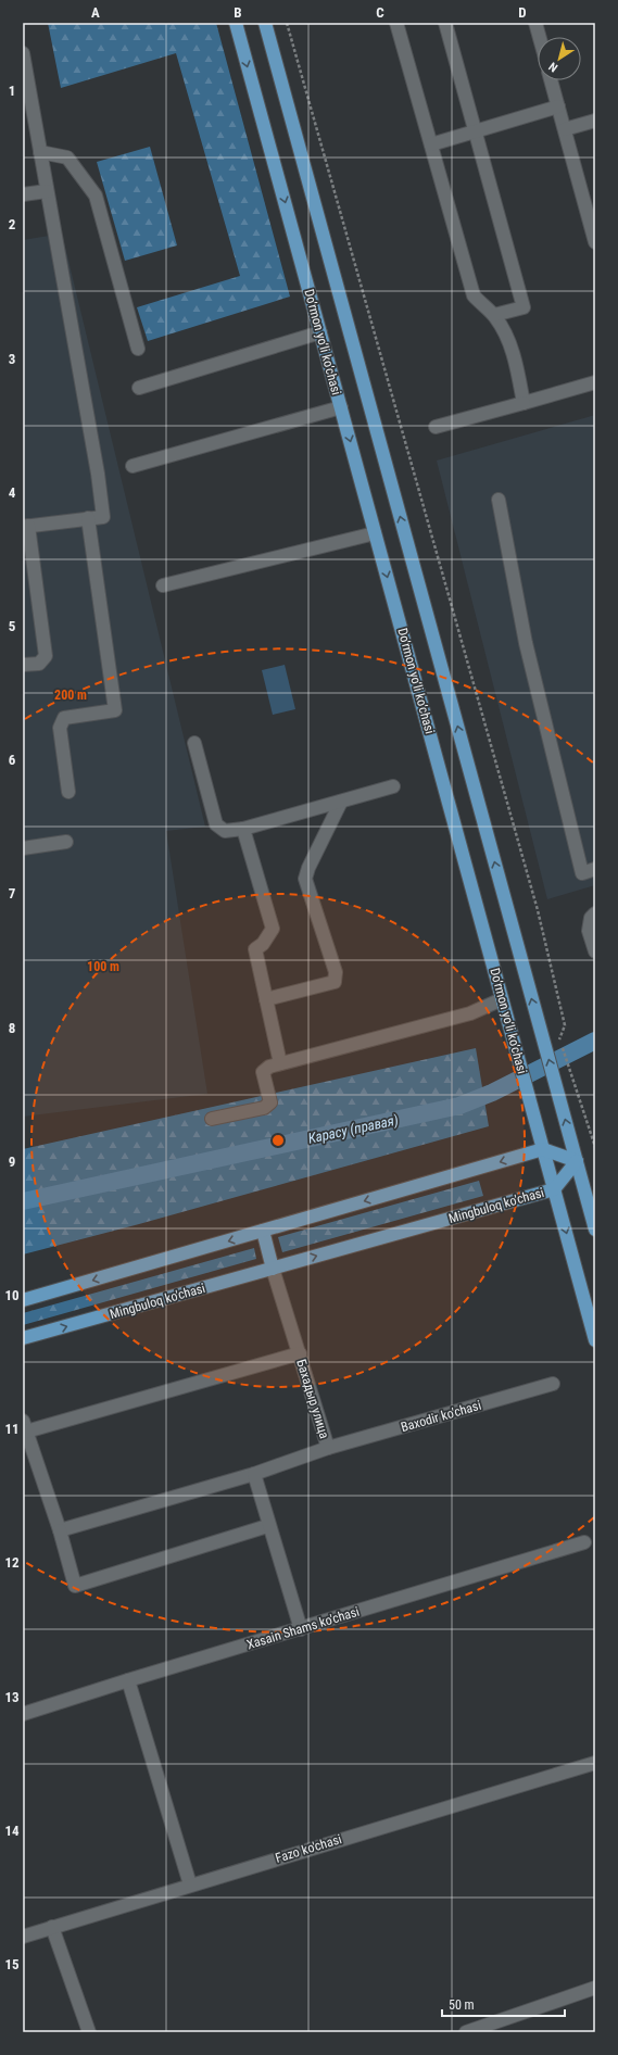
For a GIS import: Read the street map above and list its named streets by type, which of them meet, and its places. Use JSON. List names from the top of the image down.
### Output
{
  "streets": {
    "main road": ["Do‘rmon yo‘li ko‘chasi", "Mingbuloq ko'chasi"],
    "street": [
      "Бахадыр улица",
      "Baxodir ko'chasi",
      "Xasain Shams ko'chasi",
      "Fazo ko'chasi"
    ]
  },
  "crossings": [
    ["Do‘rmon yo‘li ko‘chasi", "Mingbuloq ko'chasi"],
    ["Mingbuloq ko'chasi", "Бахадыр улица"],
    ["Бахадыр улица", "Baxodir ko'chasi"]
  ],
  "water": ["Карасу (правая)"],
  "scale_bar": "50 m",
  "north": "bottom left",
  "grid": {
    "columns": [
      "A",
      "B",
      "C",
      "D"
    ],
    "rows": [
      "1",
      "2",
      "3",
      "4",
      "5",
      "6",
      "7",
      "8",
      "9",
      "10",
      "11",
      "12",
      "13",
      "14",
      "15"
    ]
  },
  "rings": ["200 m", "100 m"]
}
